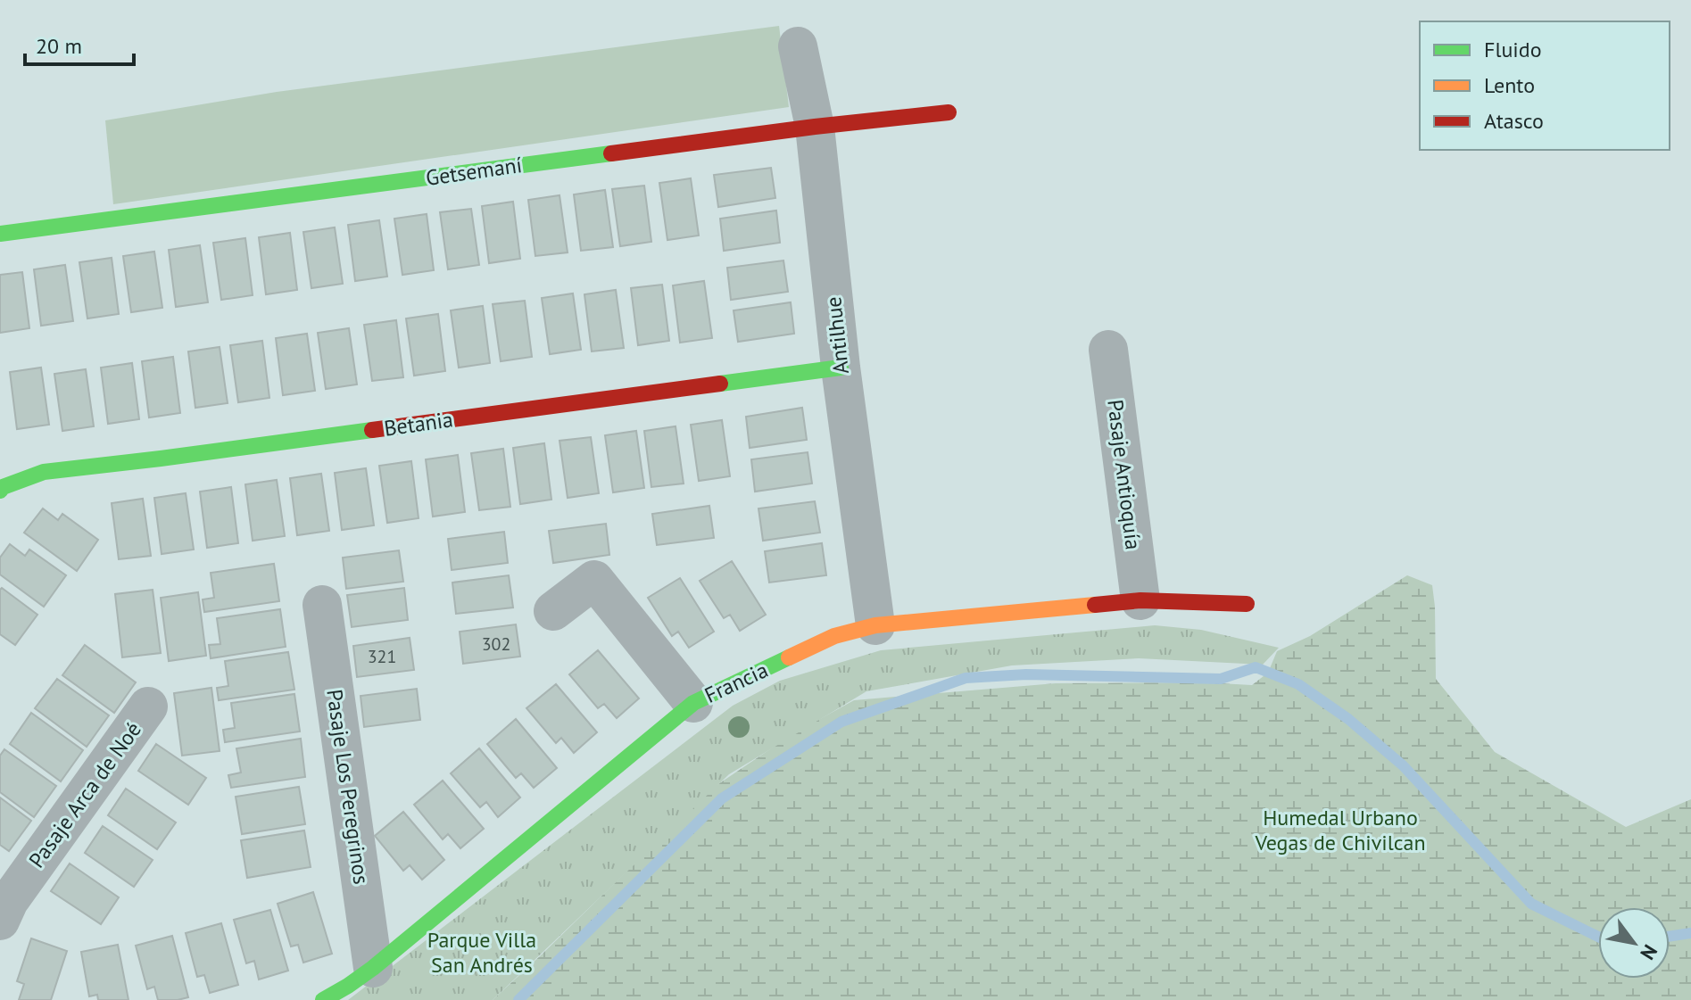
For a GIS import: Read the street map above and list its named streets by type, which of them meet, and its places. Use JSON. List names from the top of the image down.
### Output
{
  "streets": {
    "street": [
      "Getsemaní",
      "Antilhue",
      "Betania",
      "Pasaje Antioquía",
      "Francia",
      "Pasaje Los Peregrinos",
      "Pasaje Arca de Noé"
    ]
  },
  "crossings": [
    ["Getsemaní", "Antilhue"],
    ["Antilhue", "Betania"],
    ["Antilhue", "Francia"],
    ["Pasaje Antioquía", "Francia"],
    ["Francia", "Pasaje Los Peregrinos"]
  ],
  "parks": ["Humedal Urbano Vegas de Chivilcan", "Parque Villa San Andrés"],
  "house_numbers": ["302", "321"],
  "legend": ["Fluido", "Lento", "Atasco"],
  "scale_bar": "20 m",
  "north": "bottom right"
}
